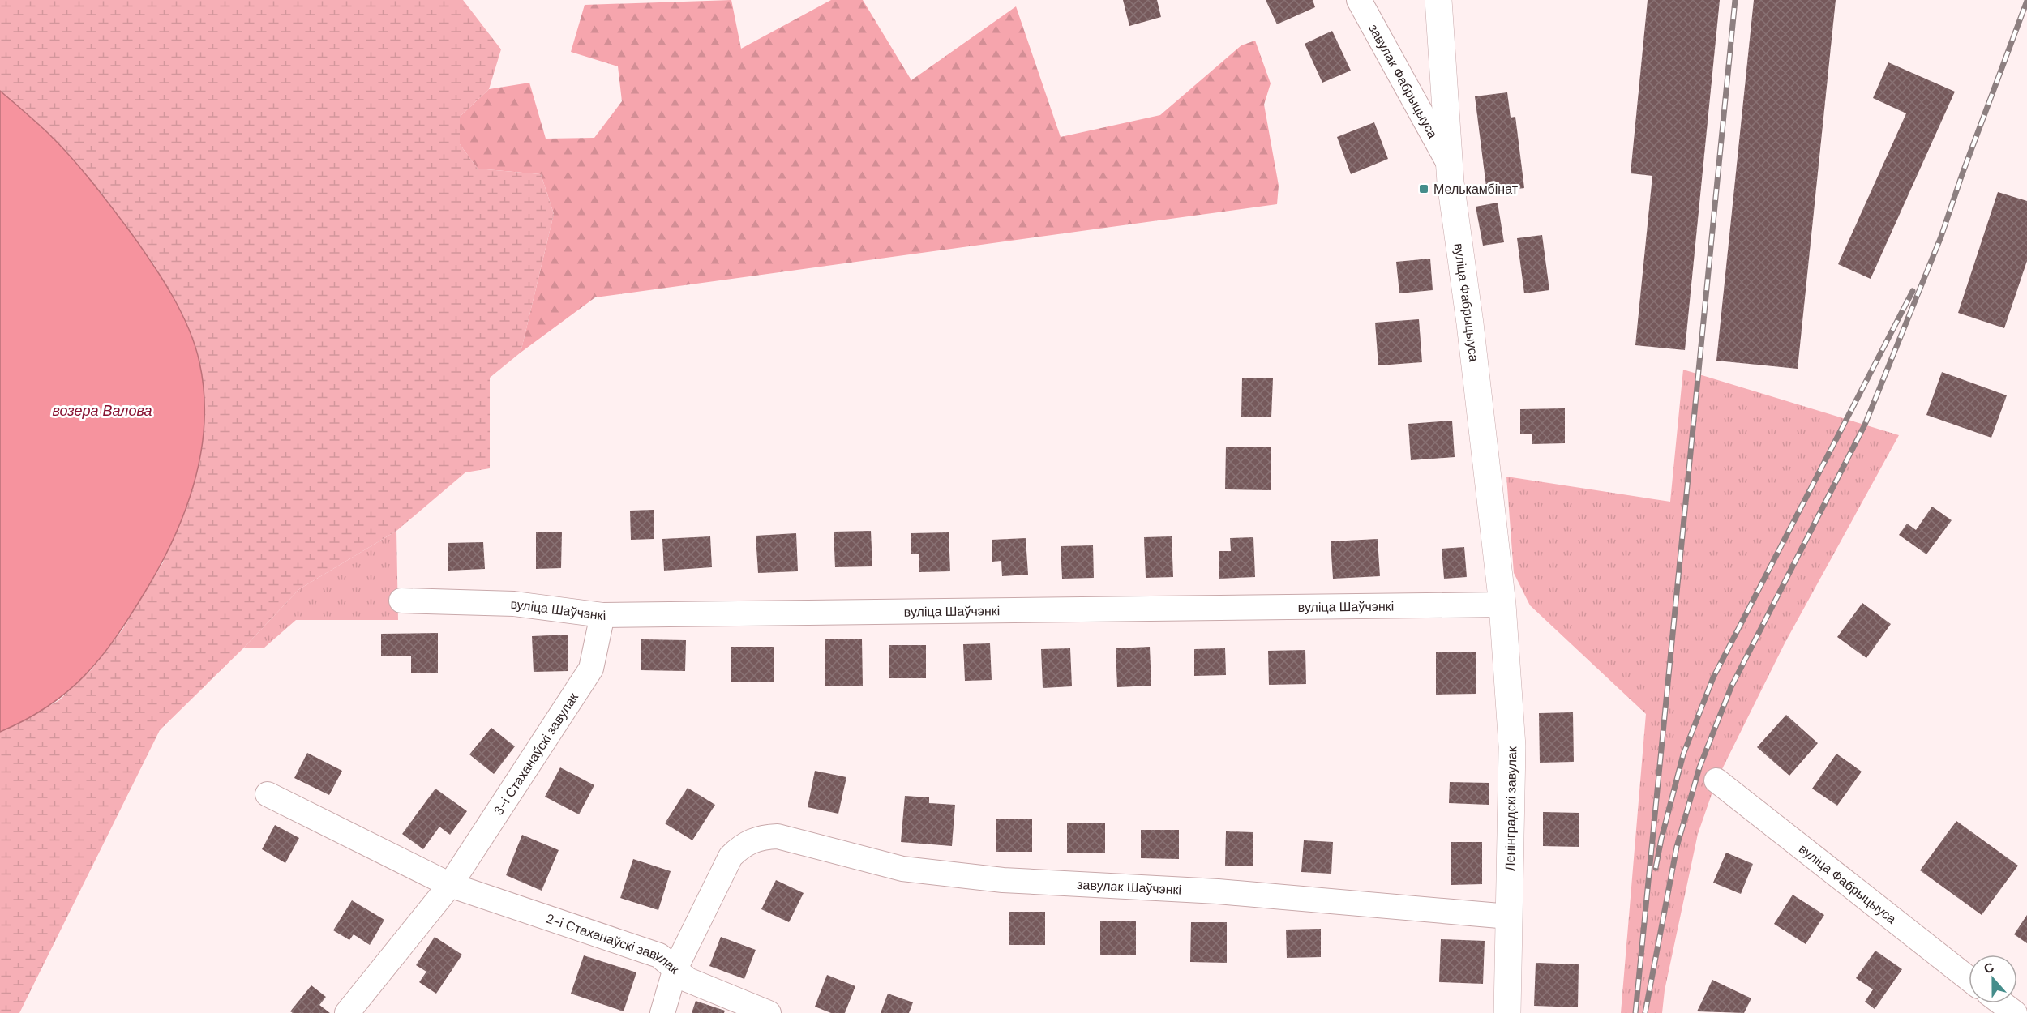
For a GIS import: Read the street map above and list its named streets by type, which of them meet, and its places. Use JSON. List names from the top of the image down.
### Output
{
  "streets": {
    "street": [
      "завулак Фабрыцыуса",
      "вуліца Фабрыцыуса",
      "вуліца Шаўчэнкі",
      "3-і Стаханаўскі завулак",
      "Ленінградскі завулак",
      "завулак Шаўчэнкі",
      "2-і Стаханаўскі завулак"
    ]
  },
  "crossings": [
    ["завулак Фабрыцыуса", "вуліца Фабрыцыуса"],
    ["вуліца Фабрыцыуса", "вуліца Шаўчэнкі"],
    ["вуліца Фабрыцыуса", "Ленінградскі завулак"],
    ["вуліца Шаўчэнкі", "3-і Стаханаўскі завулак"],
    ["вуліца Шаўчэнкі", "Ленінградскі завулак"],
    ["3-і Стаханаўскі завулак", "2-і Стаханаўскі завулак"],
    ["Ленінградскі завулак", "завулак Шаўчэнкі"],
    ["завулак Шаўчэнкі", "2-і Стаханаўскі завулак"]
  ],
  "water": ["возера Валова"],
  "places": {
    "transit": ["Мелькамбінат"]
  },
  "north": "top"
}
